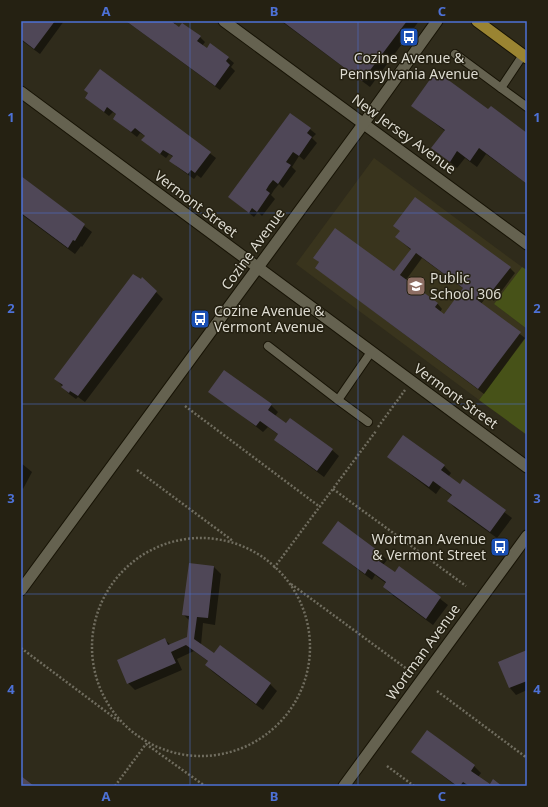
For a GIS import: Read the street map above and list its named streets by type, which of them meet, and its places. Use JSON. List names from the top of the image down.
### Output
{
  "streets": {
    "street": [
      "New Jersey Avenue",
      "Vermont Street",
      "Cozine Avenue",
      "Wortman Avenue"
    ]
  },
  "crossings": [
    ["New Jersey Avenue", "Cozine Avenue"],
    ["Vermont Street", "Cozine Avenue"]
  ],
  "places": {
    "bus stop": ["Cozine Avenue & Pennsylvania Avenue", "Cozine Avenue & Vermont Avenue", "Wortman Avenue & Vermont Street"],
    "school or university": ["Public School 306"]
  },
  "grid": {
    "columns": ["A", "B", "C"],
    "rows": [
      "1",
      "2",
      "3",
      "4"
    ]
  }
}
